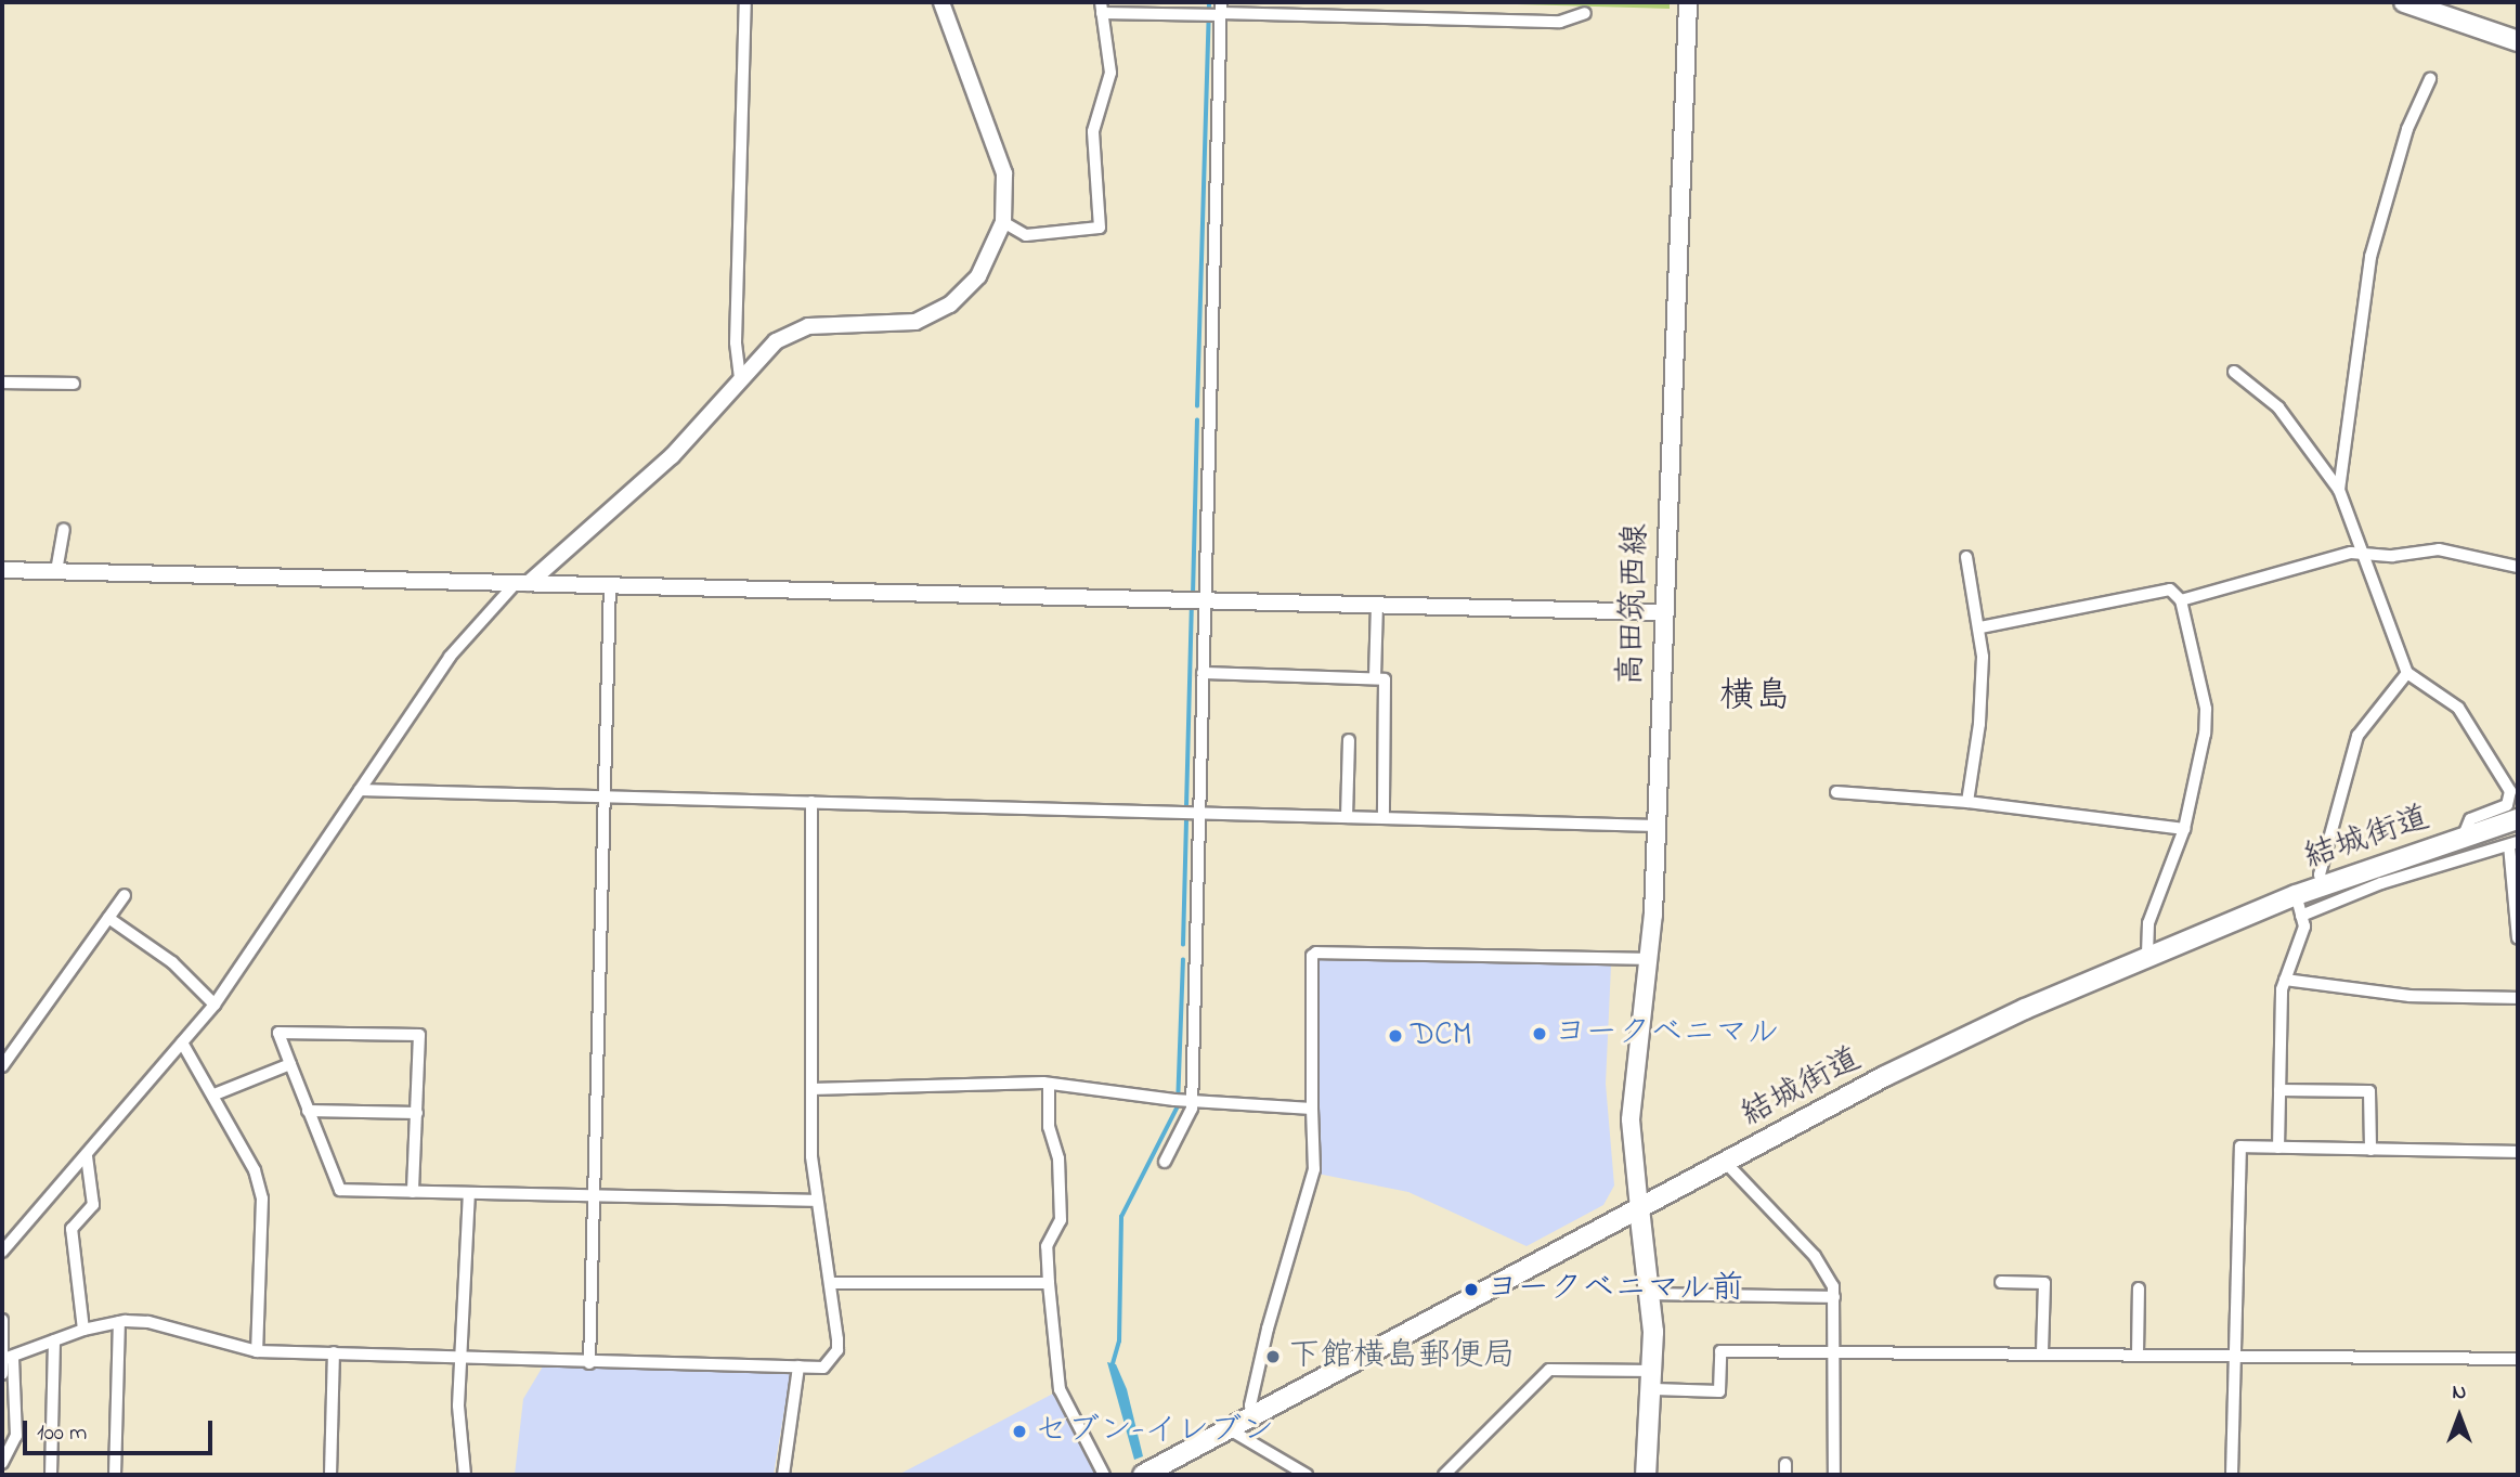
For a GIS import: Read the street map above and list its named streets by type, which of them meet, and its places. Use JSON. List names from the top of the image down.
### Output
{
  "streets": {
    "main road": ["高田筑西線", "結城街道"]
  },
  "crossings": [
    ["高田筑西線", "結城街道"]
  ],
  "districts": ["横島"],
  "places": [
    "ヨークベニマル",
    "DCM",
    "ヨークベニマル前",
    "下館横島郵便局",
    "セブン-イレブン"
  ],
  "scale_bar": "100 m",
  "north": "top"
}
